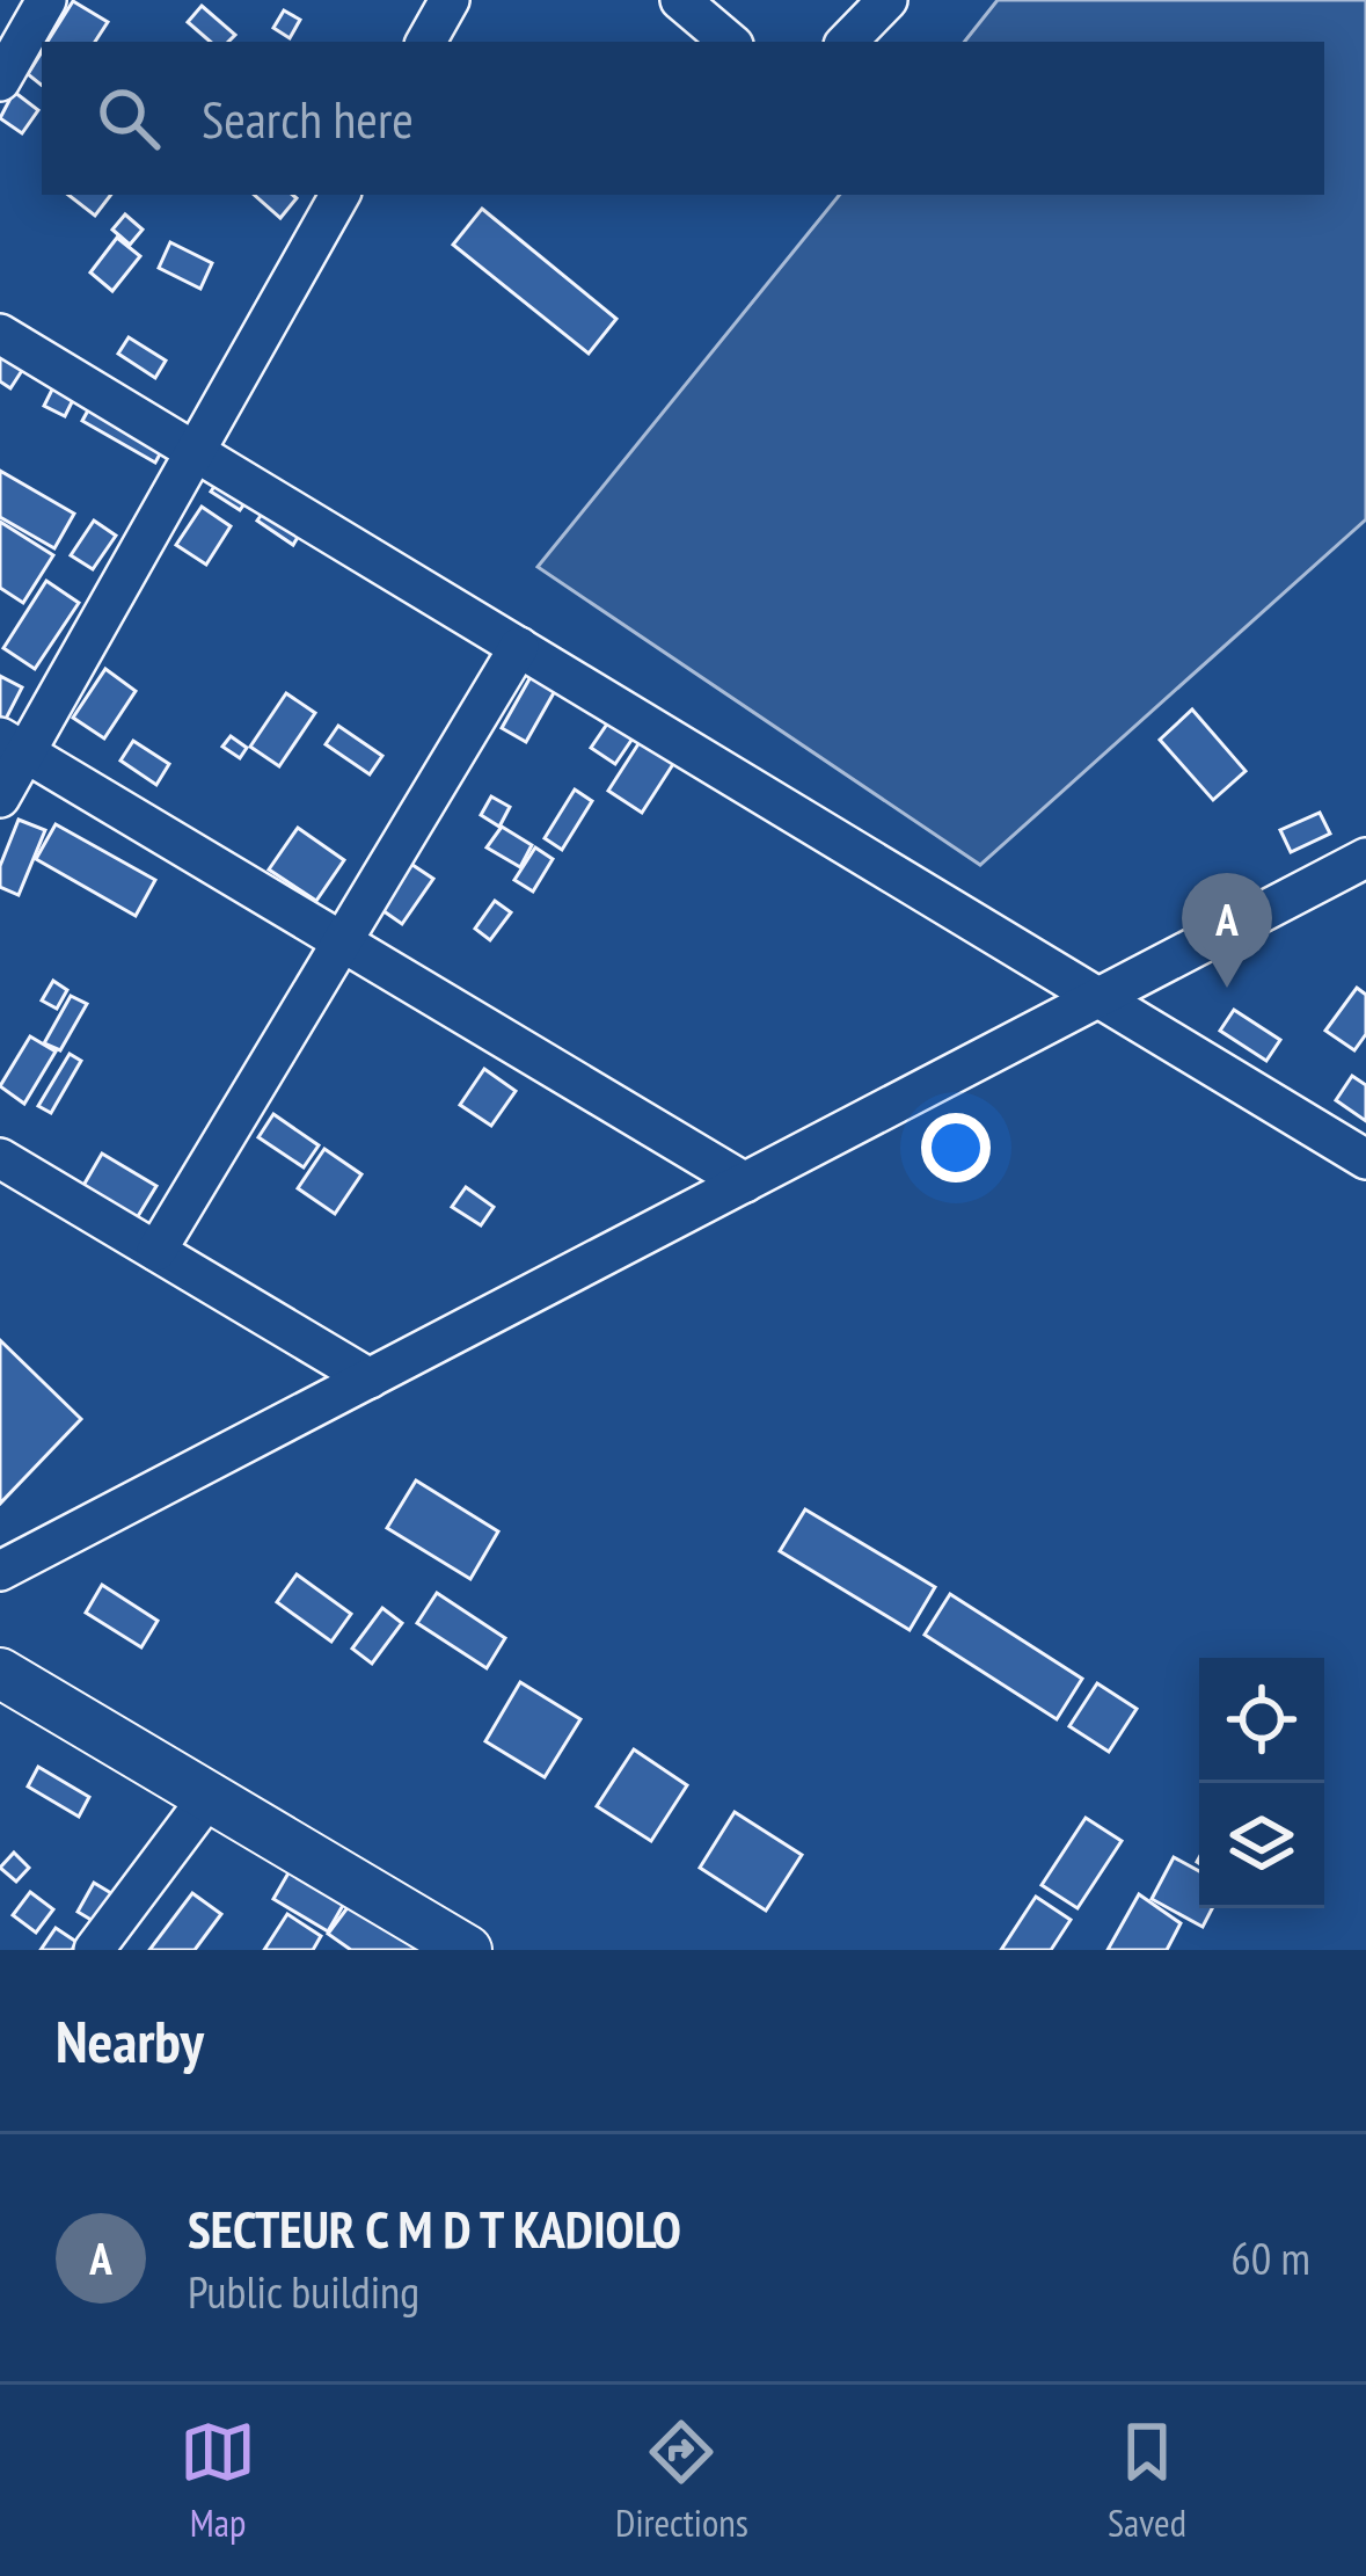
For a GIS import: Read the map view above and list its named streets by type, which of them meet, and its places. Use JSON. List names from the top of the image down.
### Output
{
  "page": {
    "search": "Search here",
    "pins": "A",
    "heading": "Nearby",
    "list": [
      {
        "mark": "A",
        "name": "SECTEUR C M D T KADIOLO",
        "note": "Public building",
        "value": "60 m"
      }
    ],
    "nav": ["Map", "Directions", "Saved"]
  }
}
